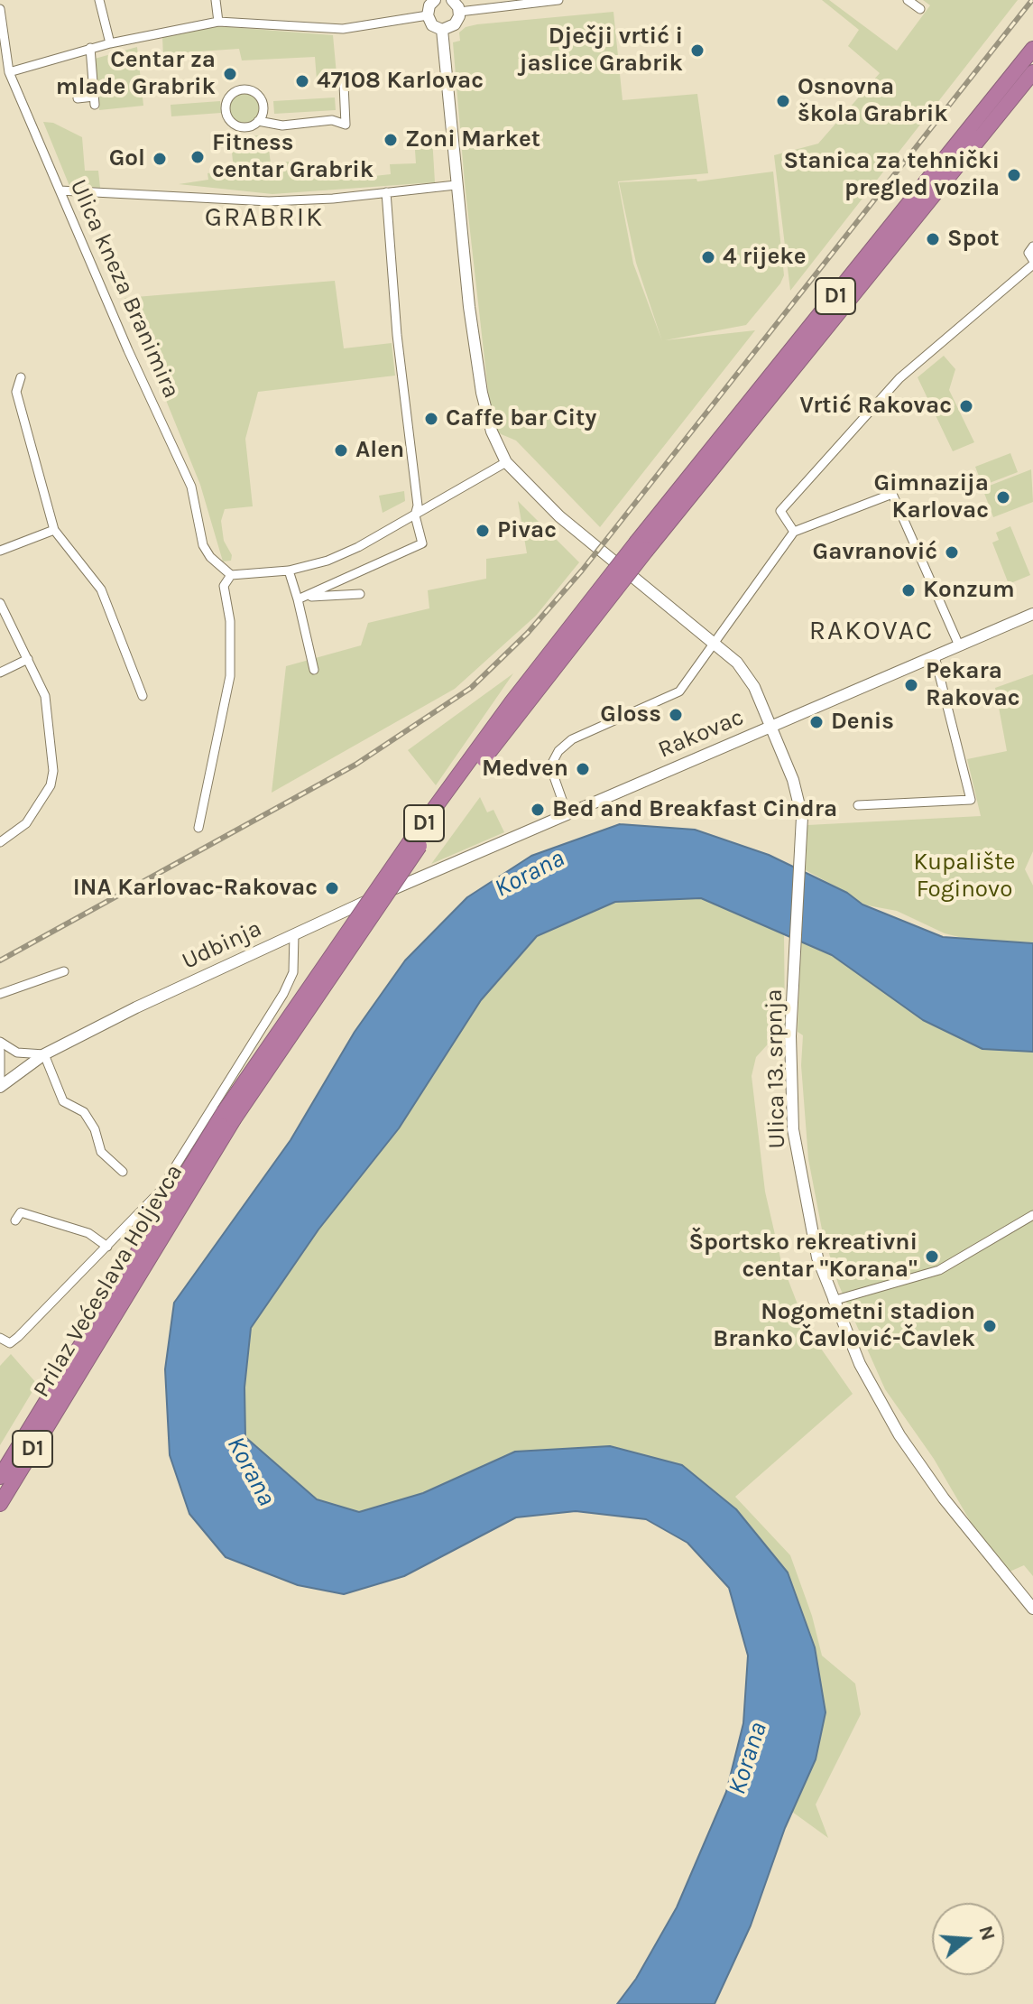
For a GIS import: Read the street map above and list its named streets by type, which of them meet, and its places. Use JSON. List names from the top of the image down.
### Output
{
  "streets": {
    "highway": ["D1", "Prilaz Većeslava Holjevca"],
    "street": [
      "Ulica kneza Branimira",
      "Rakovac",
      "Udbinja",
      "Ulica 13. srpnja"
    ]
  },
  "crossings": [
    ["D1", "Prilaz Većeslava Holjevca"],
    ["Rakovac", "Udbinja"],
    ["Rakovac", "Ulica 13. srpnja"]
  ],
  "districts": ["GRABRIK", "RAKOVAC"],
  "water": ["Korana"],
  "parks": ["Kupalište Foginovo"],
  "places": [
    "Dječji vrtić i jaslice Grabrik",
    "Centar za mlade Grabrik",
    "47108 Karlovac",
    "Osnovna škola Grabrik",
    "Zoni Market",
    "Fitness centar Grabrik",
    "Gol",
    "Stanica za tehnički pregled vozila",
    "Spot",
    "4 rijeke",
    "Vrtić Rakovac",
    "Caffe bar City",
    "Alen",
    "Gimnazija Karlovac",
    "Pivac",
    "Gavranović",
    "Konzum",
    "Pekara Rakovac",
    "Gloss",
    "Denis",
    "Medven",
    "Bed and Breakfast Cindra",
    "INA Karlovac-Rakovac",
    "Športsko rekreativni centar \"Korana\"",
    "Nogometni stadion Branko Čavlović-Čavlek"
  ],
  "north": "right"
}
